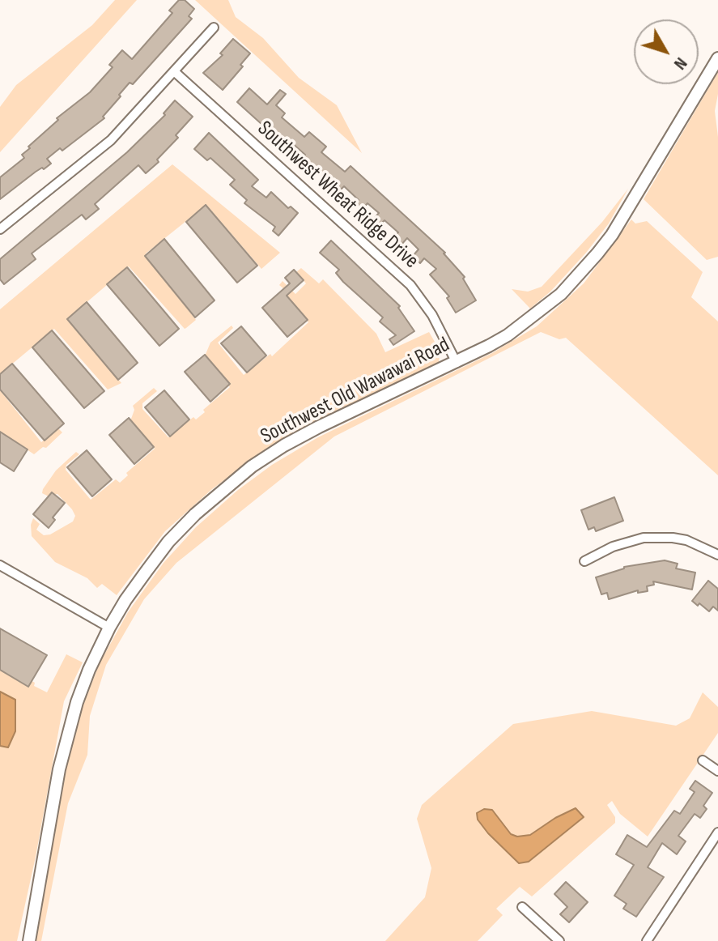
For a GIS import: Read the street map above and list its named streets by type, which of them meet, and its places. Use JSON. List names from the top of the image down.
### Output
{
  "streets": {
    "main road": ["Southwest Old Wawawai Road"],
    "street": ["Southwest Wheat Ridge Drive"]
  },
  "crossings": [
    ["Southwest Wheat Ridge Drive", "Southwest Old Wawawai Road"]
  ],
  "north": "bottom right"
}
